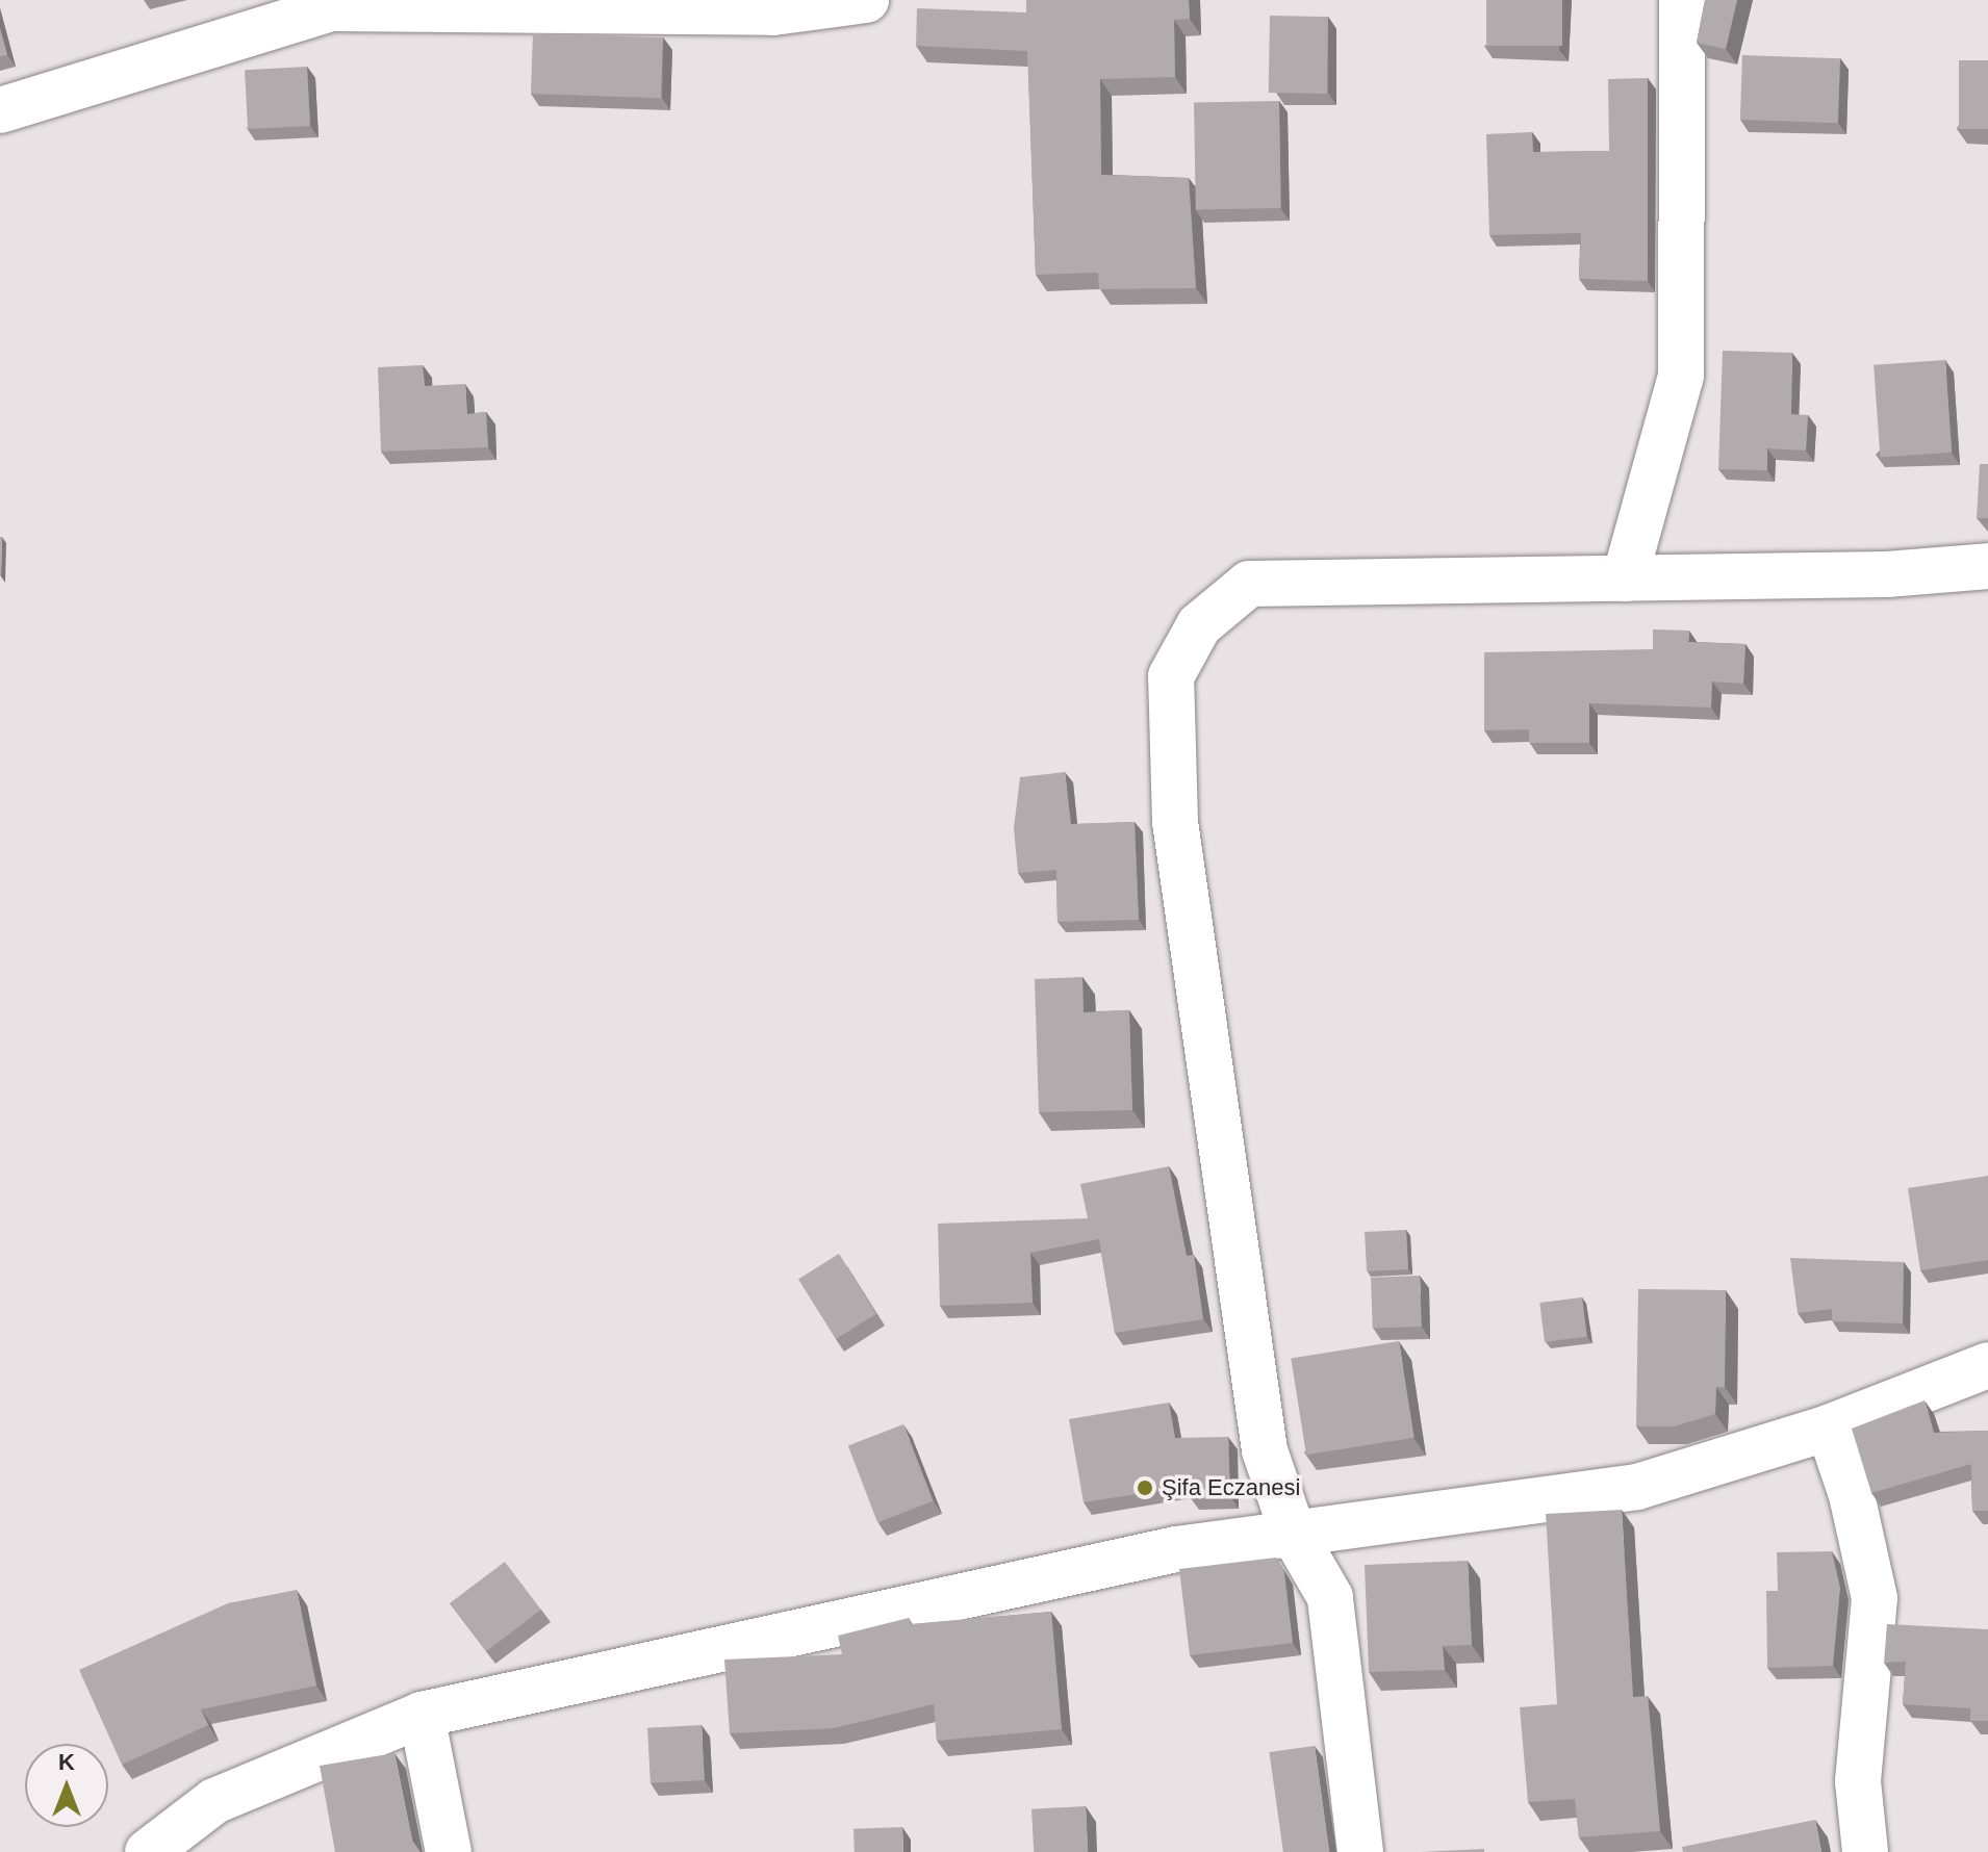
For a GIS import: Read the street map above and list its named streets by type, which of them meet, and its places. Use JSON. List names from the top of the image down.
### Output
{
  "places": ["Şifa Eczanesi"],
  "north": "top"
}
